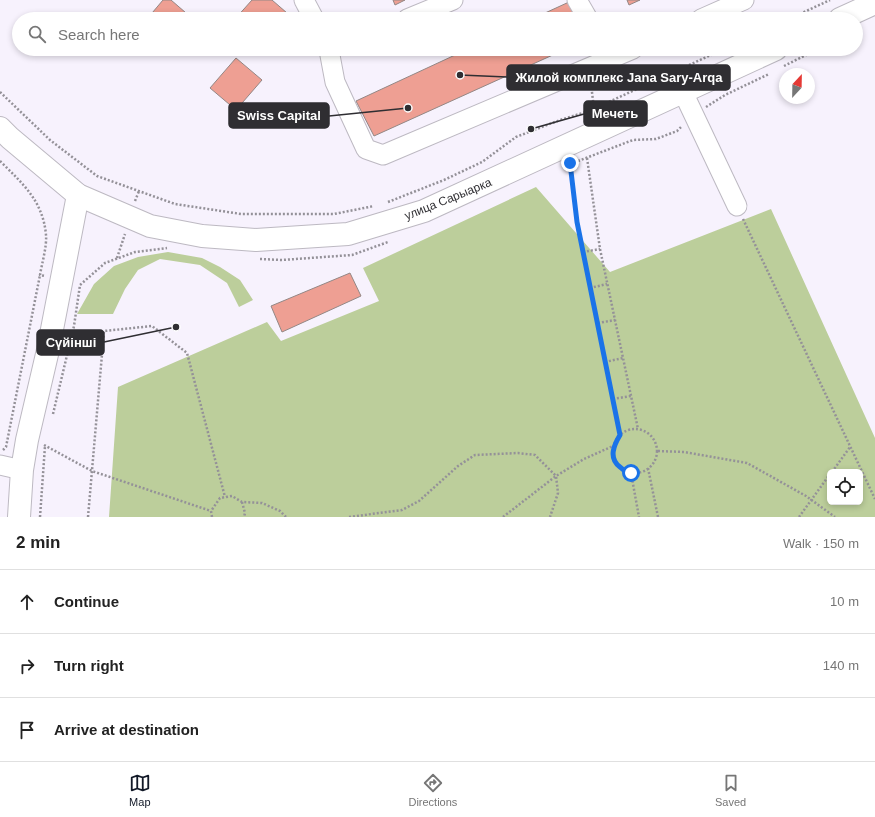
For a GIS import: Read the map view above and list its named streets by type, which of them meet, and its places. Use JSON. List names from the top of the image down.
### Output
{
  "streets": {
    "main road": ["улица Сарыарка"]
  },
  "places": [
    "Жилой комплекс Jana Sary-Arqa",
    "Swiss Capital",
    "Мечеть",
    "Сүйінші"
  ],
  "north": "top",
  "page": {
    "search": "Search here",
    "heading": ["2 min", "Walk · 150 m"],
    "list": [
      ["Continue", "10 m"],
      ["Turn right", "140 m"],
      "Arrive at destination"
    ],
    "nav": ["Map", "Directions", "Saved"]
  }
}
